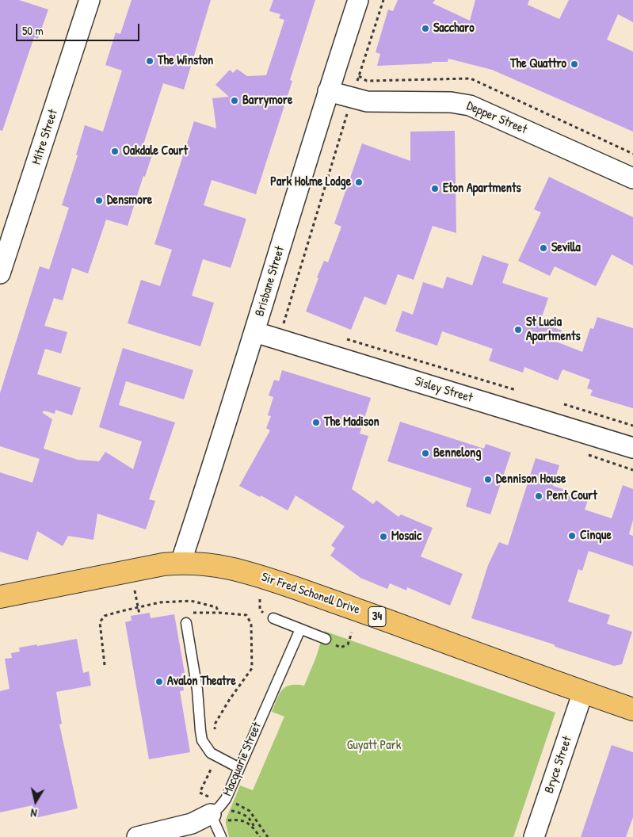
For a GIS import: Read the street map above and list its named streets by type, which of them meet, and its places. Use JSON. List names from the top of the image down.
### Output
{
  "streets": {
    "main road": ["Sir Fred Schonell Drive", "34"],
    "street": [
      "Depper Street",
      "Mitre Street",
      "Brisbane Street",
      "Sisley Street",
      "Bryce Street"
    ],
    "lane": ["Macquarie Street"]
  },
  "crossings": [
    ["Depper Street", "Brisbane Street"],
    ["Brisbane Street", "Sisley Street"],
    ["Brisbane Street", "Sir Fred Schonell Drive"],
    ["Sir Fred Schonell Drive", "Bryce Street"]
  ],
  "parks": ["Guyatt Park"],
  "places": [
    "Saccharo",
    "The Winston",
    "The Quattro",
    "Barrymore",
    "Oakdale Court",
    "Park Holme Lodge",
    "Eton Apartments",
    "Densmore",
    "Sevilla",
    "St Lucia Apartments",
    "The Madison",
    "Bennelong",
    "Dennison House",
    "Pent Court",
    "Cinque",
    "Mosaic",
    "Avalon Theatre"
  ],
  "scale_bar": "50 m",
  "north": "bottom"
}
